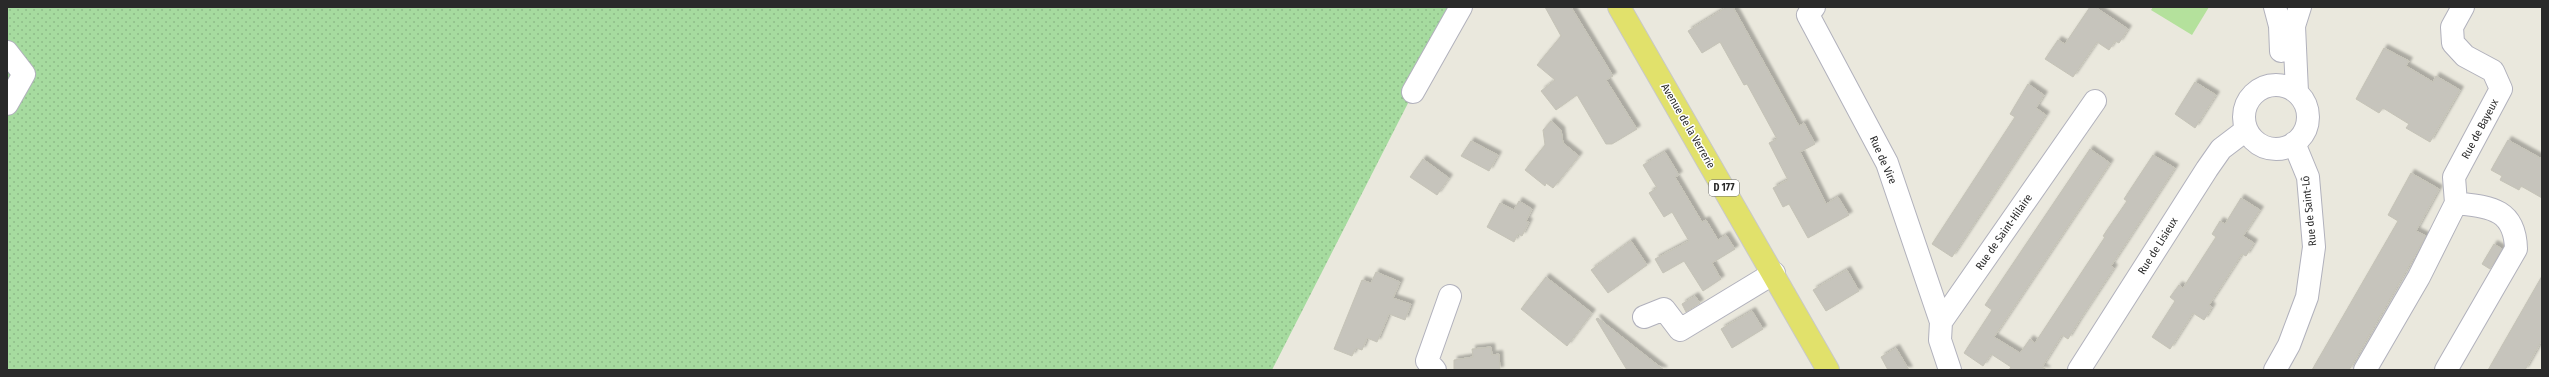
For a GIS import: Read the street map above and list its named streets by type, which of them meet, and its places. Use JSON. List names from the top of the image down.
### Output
{
  "streets": {
    "main road": ["Avenue de la Verrerie", "D 177"],
    "street": [
      "Rue de Bayeux",
      "Rue de Vire",
      "Rue de Saint-Lô",
      "Rue de Saint-Hilaire",
      "Rue de Lisieux"
    ]
  },
  "crossings": [
    ["Rue de Vire", "Rue de Saint-Hilaire"],
    ["Rue de Saint-Lô", "Rue de Lisieux"]
  ]
}
